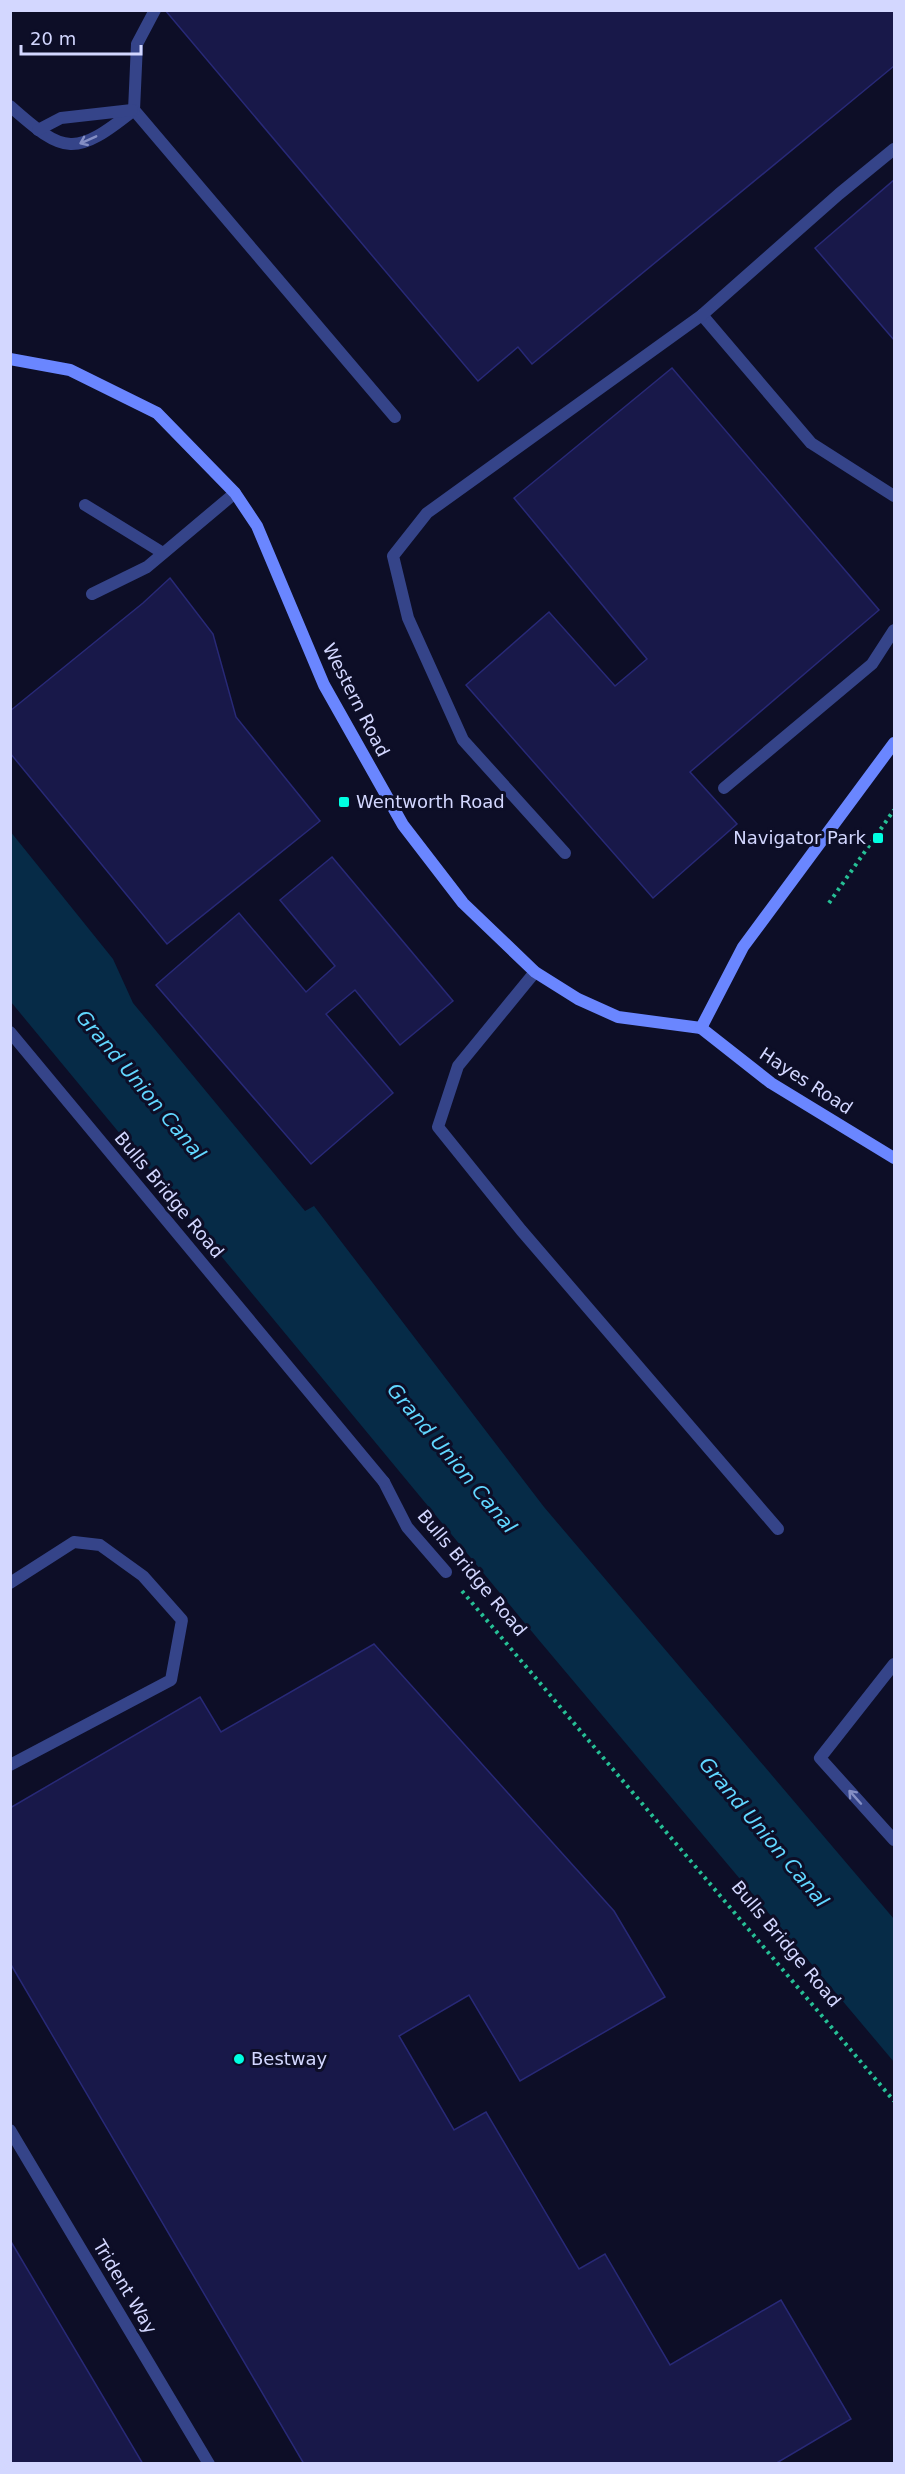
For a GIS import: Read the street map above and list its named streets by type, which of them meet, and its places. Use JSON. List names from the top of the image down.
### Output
{
  "streets": {
    "street": [
      "Western Road",
      "Hayes Road",
      "Bulls Bridge Road",
      "Trident Way"
    ]
  },
  "crossings": [
    ["Western Road", "Hayes Road"]
  ],
  "water": ["Grand Union Canal"],
  "places": {
    "transit": ["Wentworth Road", "Navigator Park"],
    "other": ["Bestway"]
  },
  "scale_bar": "20 m"
}
